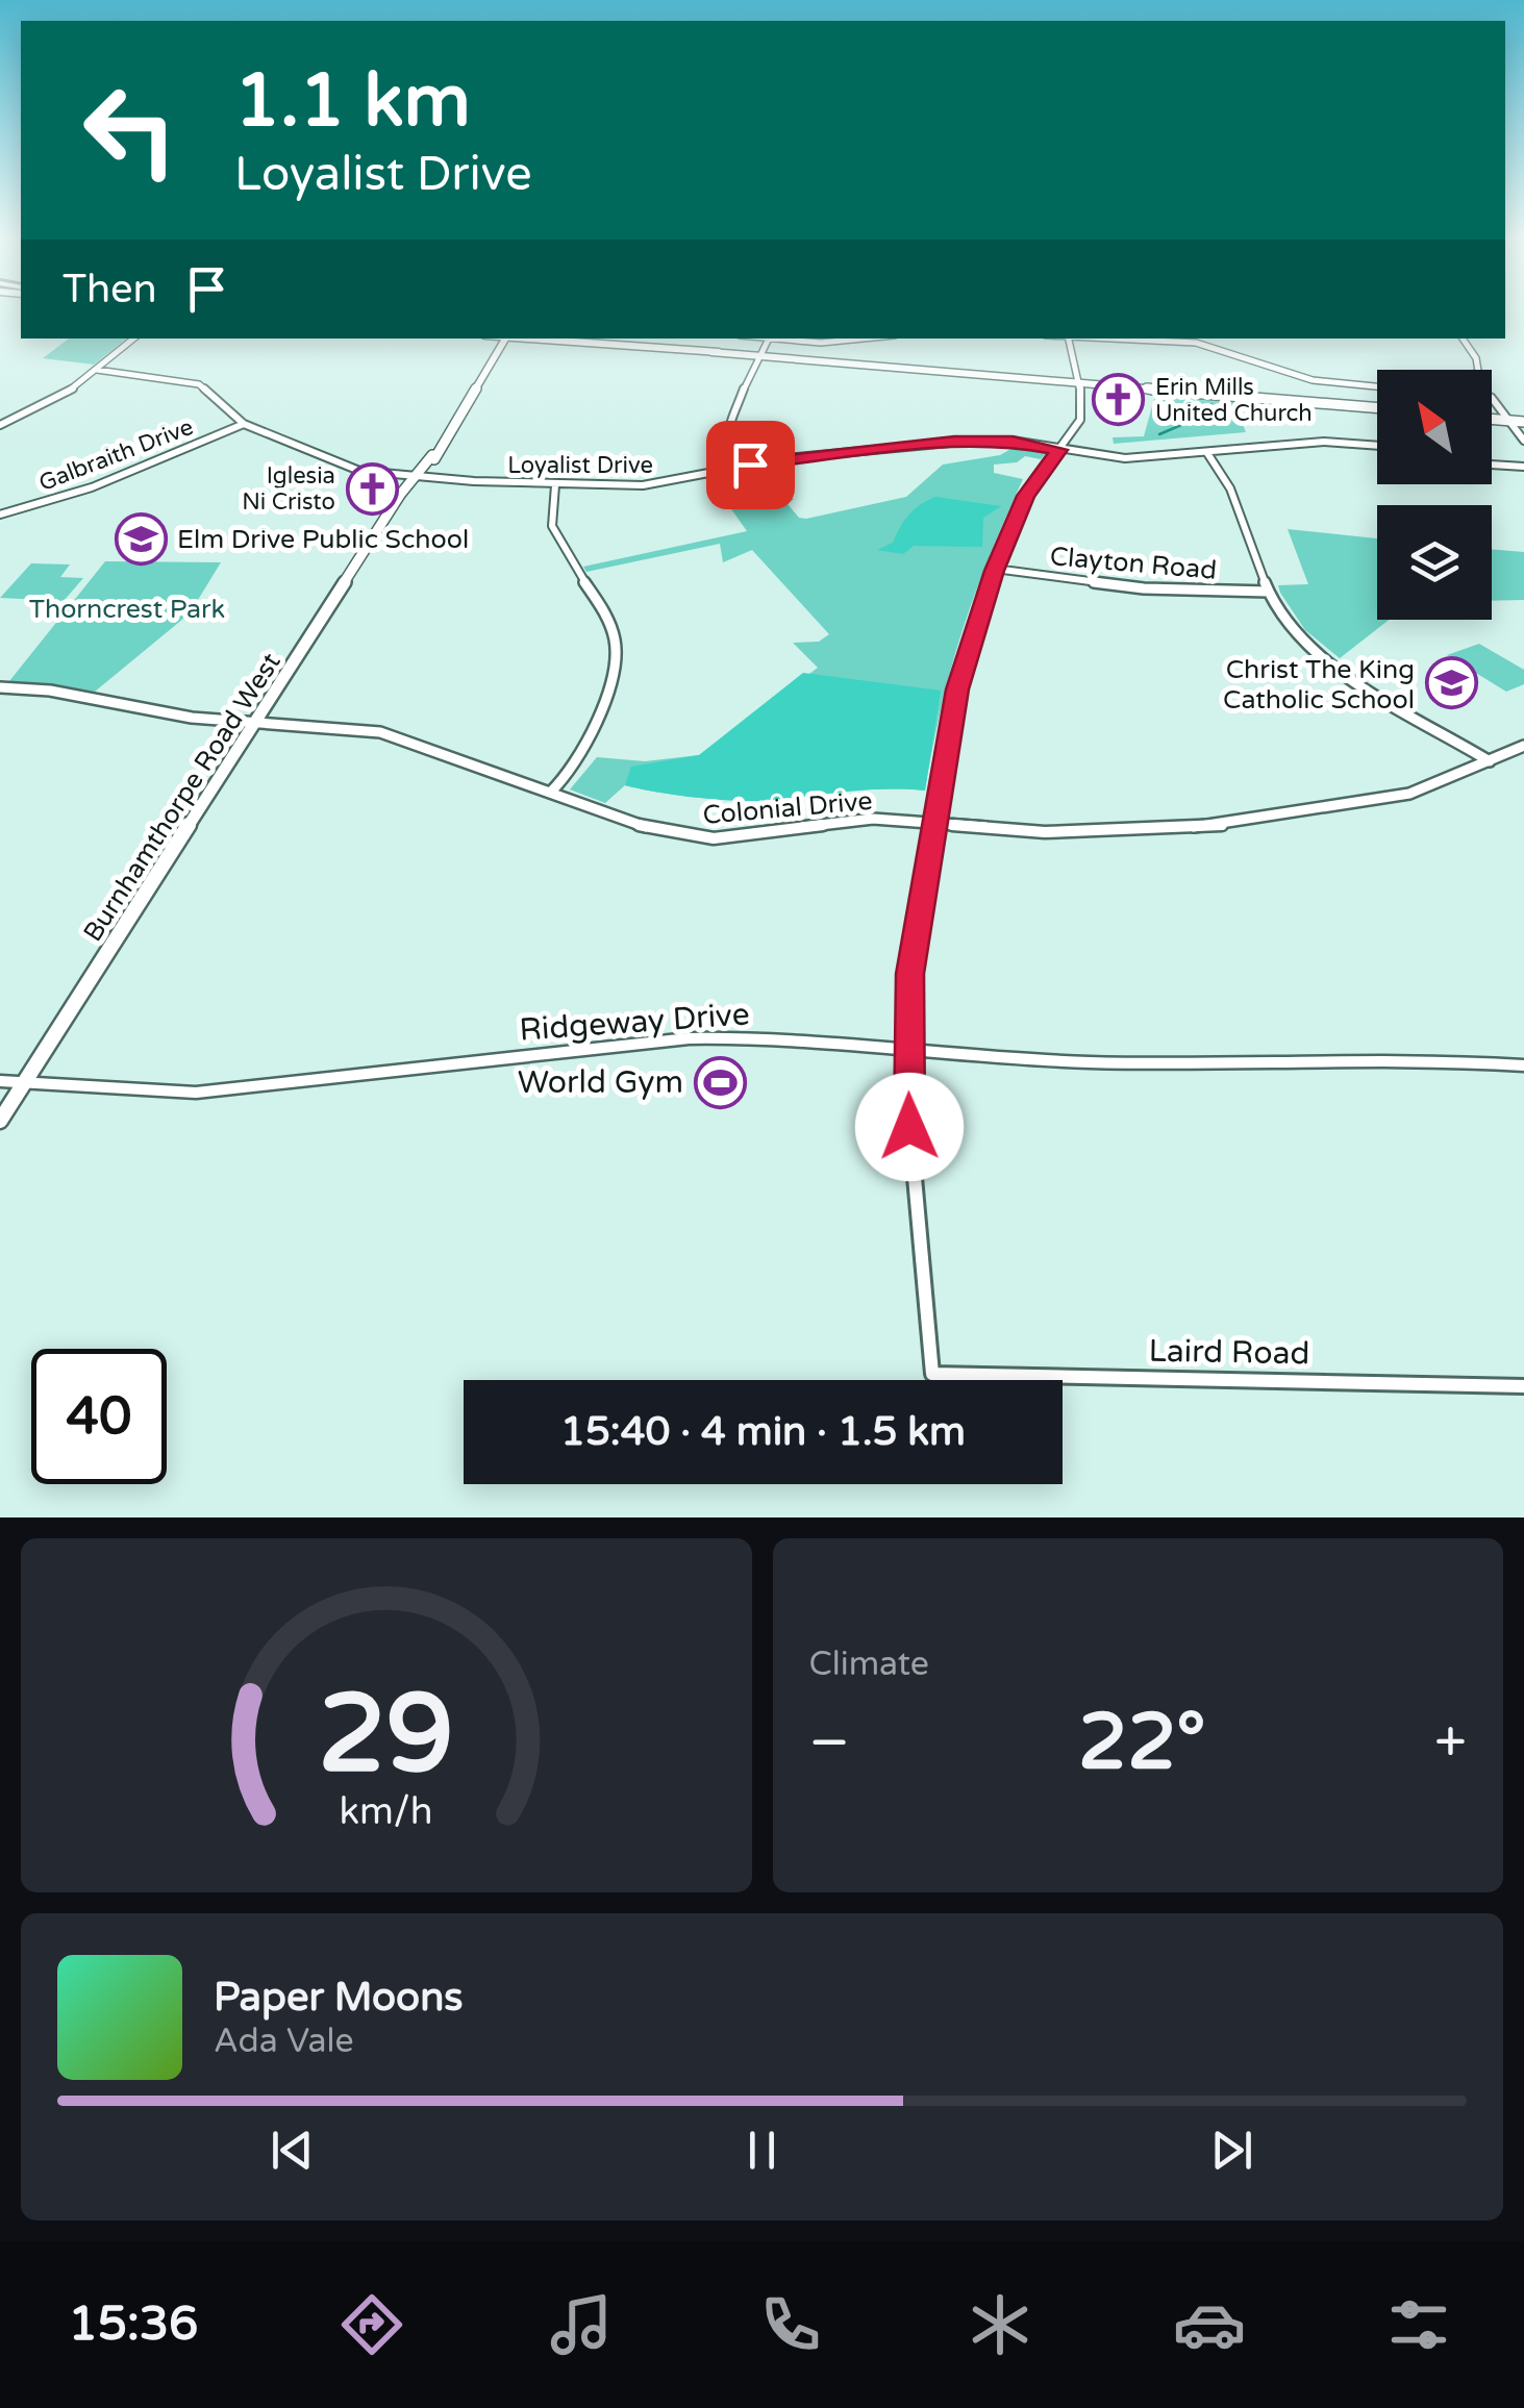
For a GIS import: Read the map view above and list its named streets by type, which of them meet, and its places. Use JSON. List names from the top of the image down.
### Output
{
  "streets": {
    "main road": ["Burnhamthorpe Road West"],
    "street": [
      "Galbraith Drive",
      "Loyalist Drive",
      "Clayton Road",
      "Colonial Drive",
      "Ridgeway Drive",
      "Laird Road"
    ]
  },
  "crossings": [
    ["Galbraith Drive", "Loyalist Drive"],
    ["Loyalist Drive", "Burnhamthorpe Road West"],
    ["Burnhamthorpe Road West", "Colonial Drive"],
    ["Burnhamthorpe Road West", "Ridgeway Drive"]
  ],
  "parks": ["Thorncrest Park"],
  "places": {
    "church": ["Erin Mills United Church", "Iglesia Ni Cristo"],
    "school or university": ["Elm Drive Public School", "Christ The King Catholic School"],
    "sports": ["World Gym"]
  },
  "north": "top left",
  "page": {
    "turn": ["1.1 km", "Loyalist Drive"],
    "then": "Then",
    "limit": "40",
    "trip": "15:40 · 4 min · 1.5 km",
    "tile": "Climate",
    "heat": ["−", "22°", "+"],
    "song": ["Paper Moons", "Ada Vale"],
    "tabs": "15:36",
    "gauge": ["29", "km/h"]
  }
}
